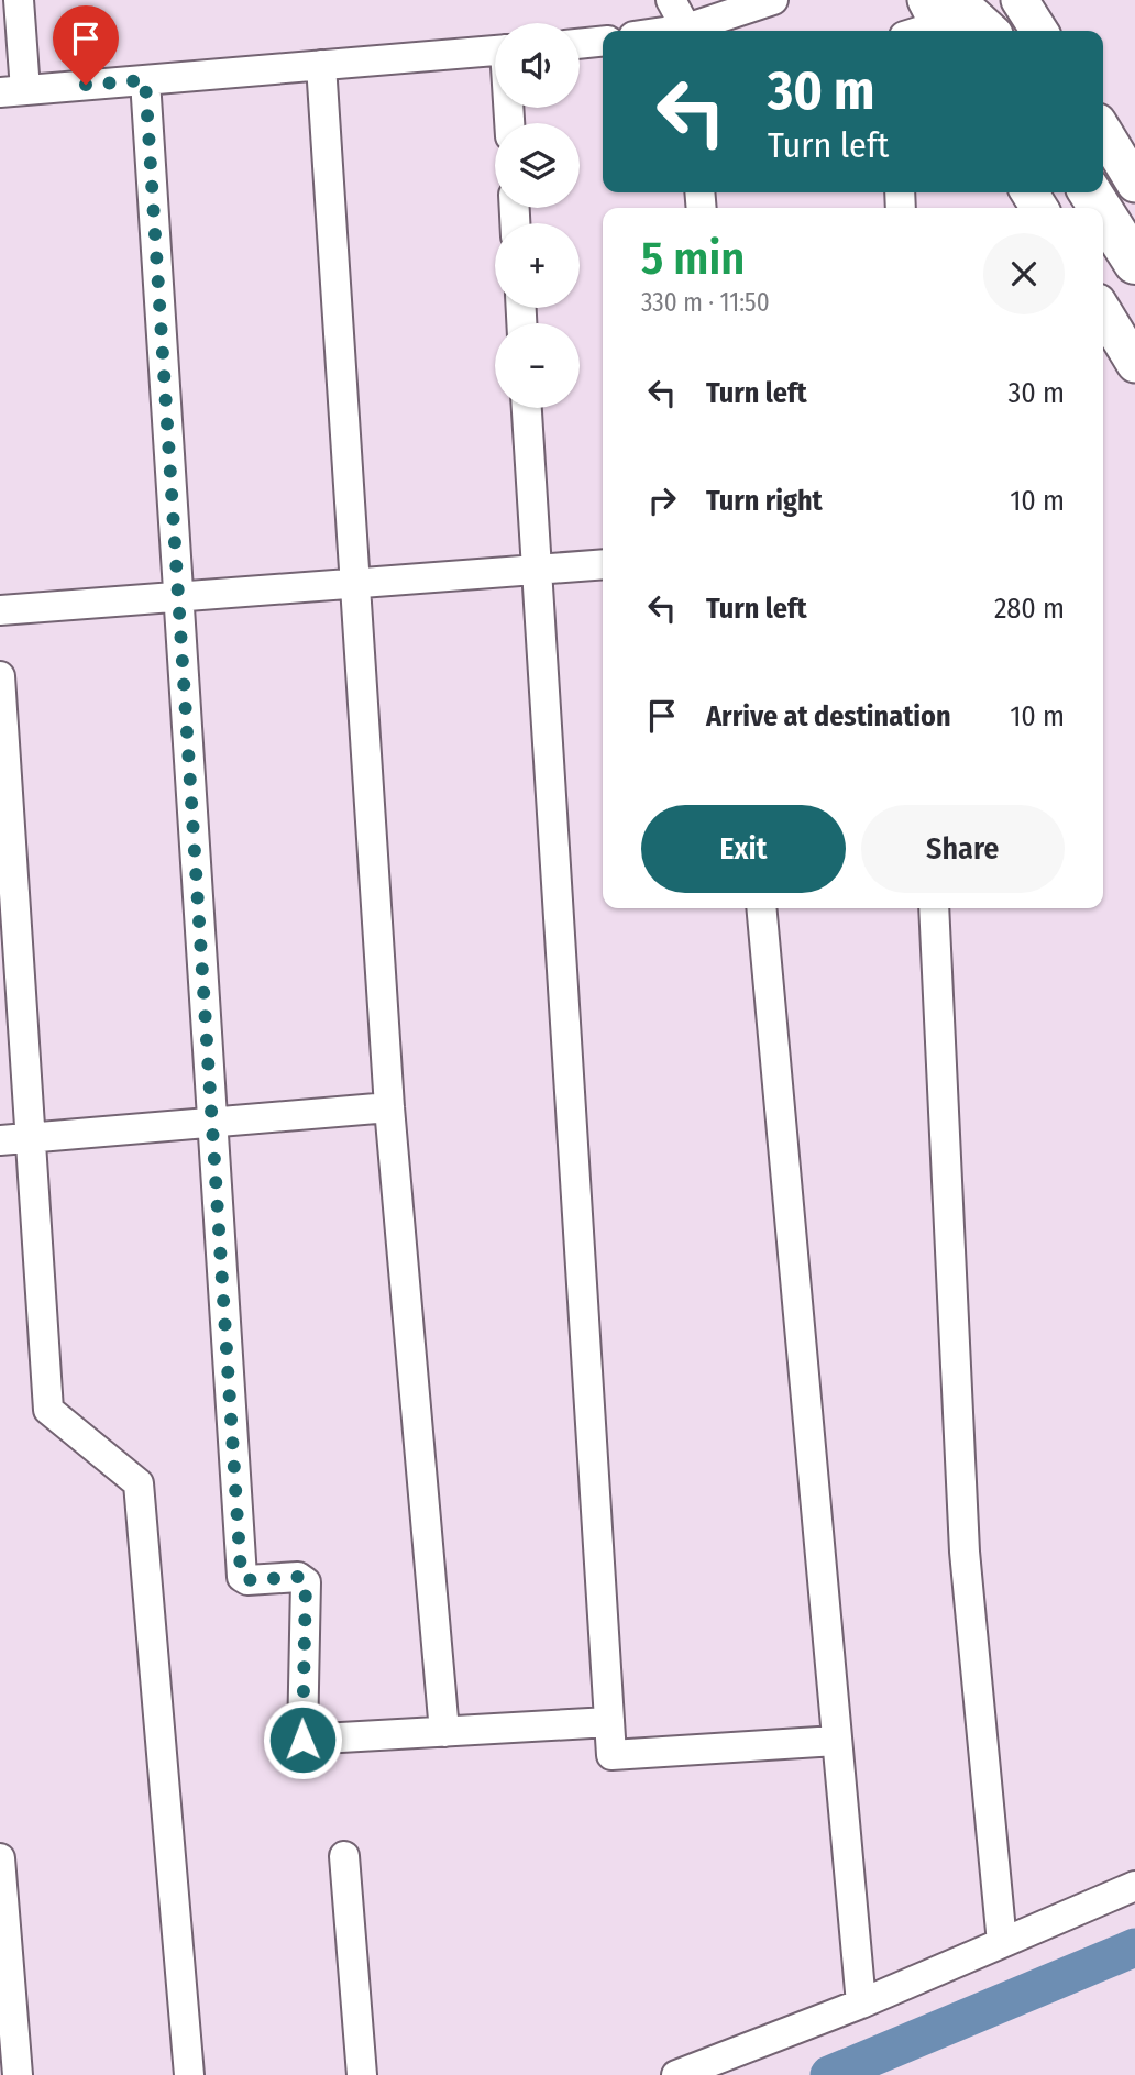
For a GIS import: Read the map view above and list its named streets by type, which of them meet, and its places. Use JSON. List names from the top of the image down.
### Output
{
  "page": {
    "map_buttons": ["+", "−"],
    "turn": ["30 m", "Turn left"],
    "heading": ["5 min", "330 m · 11:50"],
    "list": [
      {
        "name": "Turn left",
        "value": "30 m"
      },
      {
        "name": "Turn right",
        "value": "10 m"
      },
      {
        "name": "Turn left",
        "value": "280 m"
      },
      {
        "name": "Arrive at destination",
        "value": "10 m"
      }
    ],
    "buttons": ["Exit", "Share"]
  }
}
